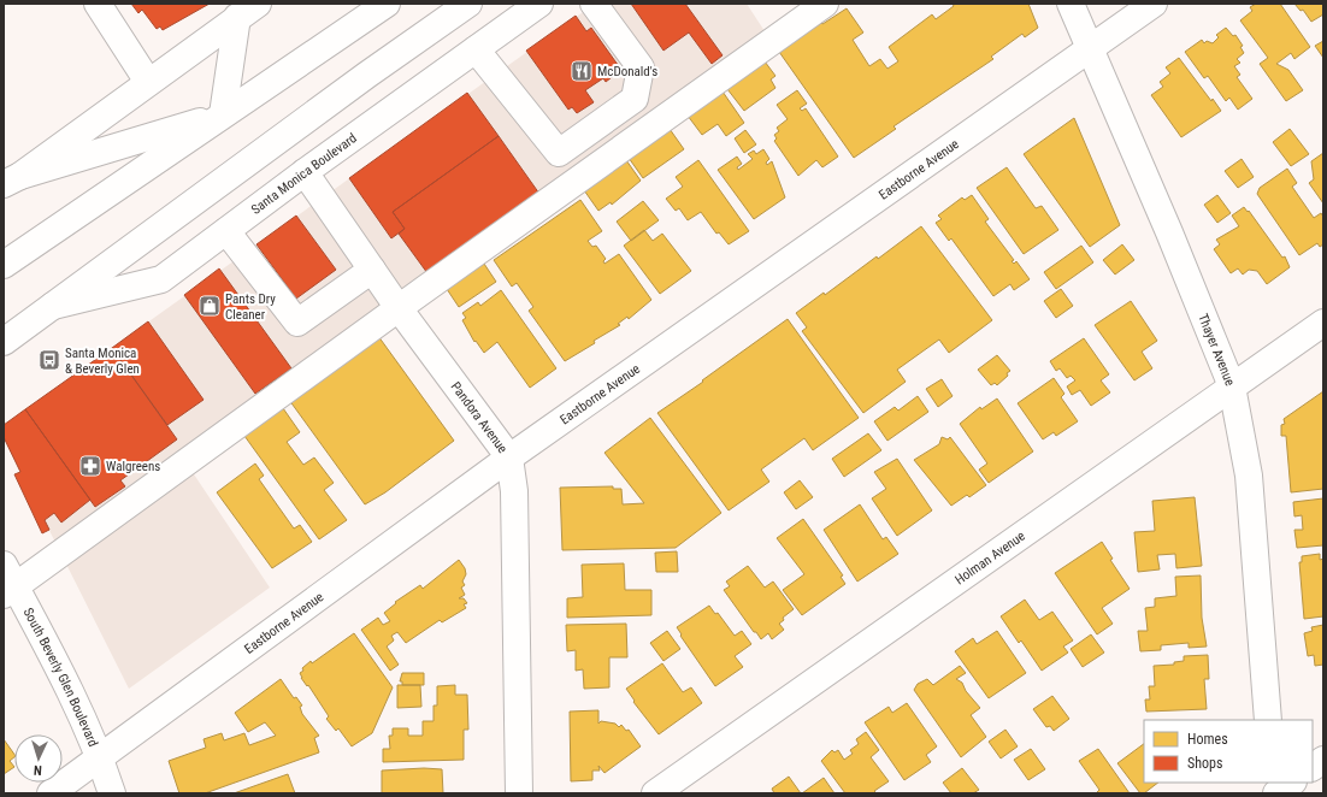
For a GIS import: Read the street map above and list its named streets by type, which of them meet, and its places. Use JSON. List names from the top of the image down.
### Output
{
  "streets": {
    "street": [
      "Eastborne Avenue",
      "Santa Monica Boulevard",
      "Thayer Avenue",
      "Pandora Avenue",
      "Holman Avenue",
      "South Beverly Glen Boulevard"
    ]
  },
  "crossings": [
    ["Eastborne Avenue", "Thayer Avenue"],
    ["Eastborne Avenue", "Pandora Avenue"],
    ["Eastborne Avenue", "South Beverly Glen Boulevard"],
    ["Santa Monica Boulevard", "Pandora Avenue"],
    ["Thayer Avenue", "Holman Avenue"]
  ],
  "places": {
    "restaurant": ["McDonald's"],
    "shop": ["Pants Dry Cleaner"],
    "bus stop": ["Santa Monica & Beverly Glen"],
    "pharmacy": ["Walgreens"]
  },
  "legend": ["Homes", "Shops"],
  "north": "bottom"
}
